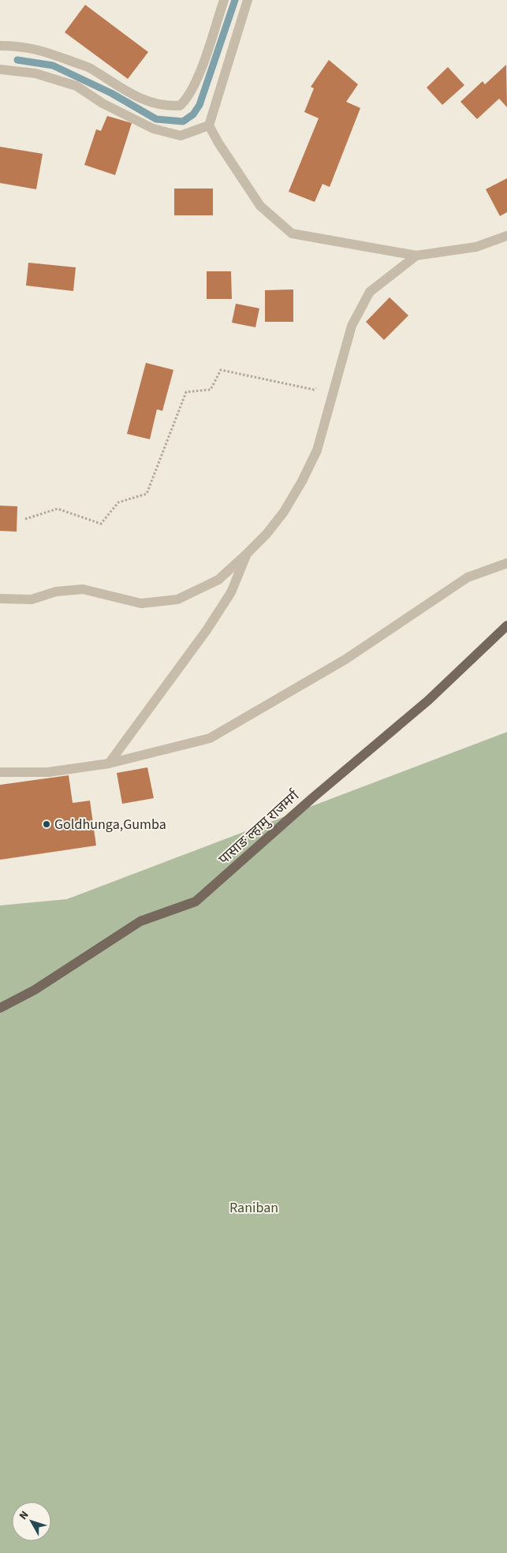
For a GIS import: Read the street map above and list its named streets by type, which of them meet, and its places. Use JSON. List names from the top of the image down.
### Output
{
  "streets": {
    "main road": ["पासाङ ल्हामु राजमर्ग"]
  },
  "parks": ["Raniban"],
  "places": ["Goldhunga,Gumba"],
  "north": "top left"
}
